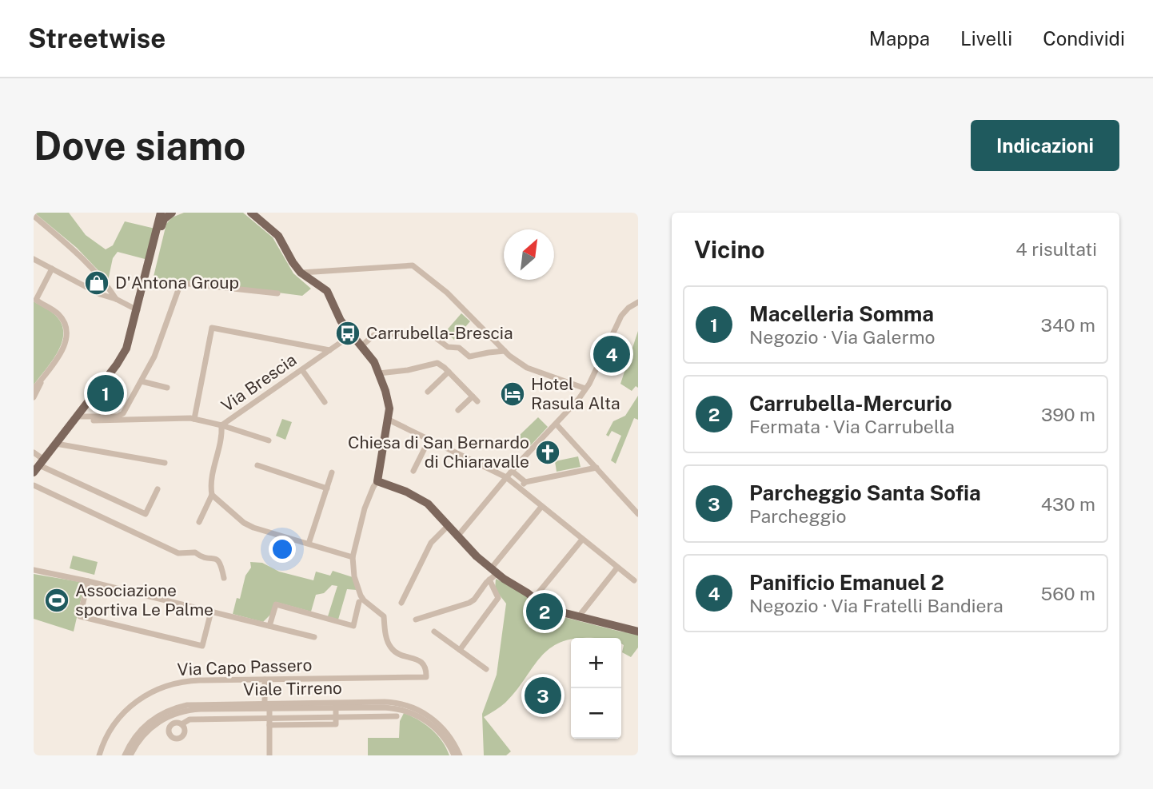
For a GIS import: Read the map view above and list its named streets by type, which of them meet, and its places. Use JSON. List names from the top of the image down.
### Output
{
  "streets": {
    "street": ["Via Brescia", "Via Capo Passero", "Viale Tirreno"]
  },
  "places": {
    "shop": ["D'Antona Group"],
    "bus stop": ["Carrubella-Brescia"],
    "hotel": ["Hotel Rasula Alta"],
    "church": ["Chiesa di San Bernardo di Chiaravalle"],
    "sports": ["Associazione sportiva Le Palme"]
  },
  "north": "top right",
  "page": {
    "header": "Streetwise",
    "nav": ["Mappa", "Livelli", "Condividi"],
    "buttons": "Indicazioni",
    "title": "Dove siamo",
    "heading": ["Vicino", "4 risultati"],
    "list": [
      {
        "mark": "1",
        "name": "Macelleria Somma",
        "note": "Negozio · Via Galermo",
        "value": "340 m"
      },
      {
        "mark": "2",
        "name": "Carrubella-Mercurio",
        "note": "Fermata · Via Carrubella",
        "value": "390 m"
      },
      {
        "mark": "3",
        "name": "Parcheggio Santa Sofia",
        "note": "Parcheggio",
        "value": "430 m"
      },
      {
        "mark": "4",
        "name": "Panificio Emanuel 2",
        "note": "Negozio · Via Fratelli Bandiera",
        "value": "560 m"
      }
    ],
    "pins": [
      "4",
      "1",
      "2",
      "3"
    ],
    "map_buttons": ["+", "−"]
  }
}
